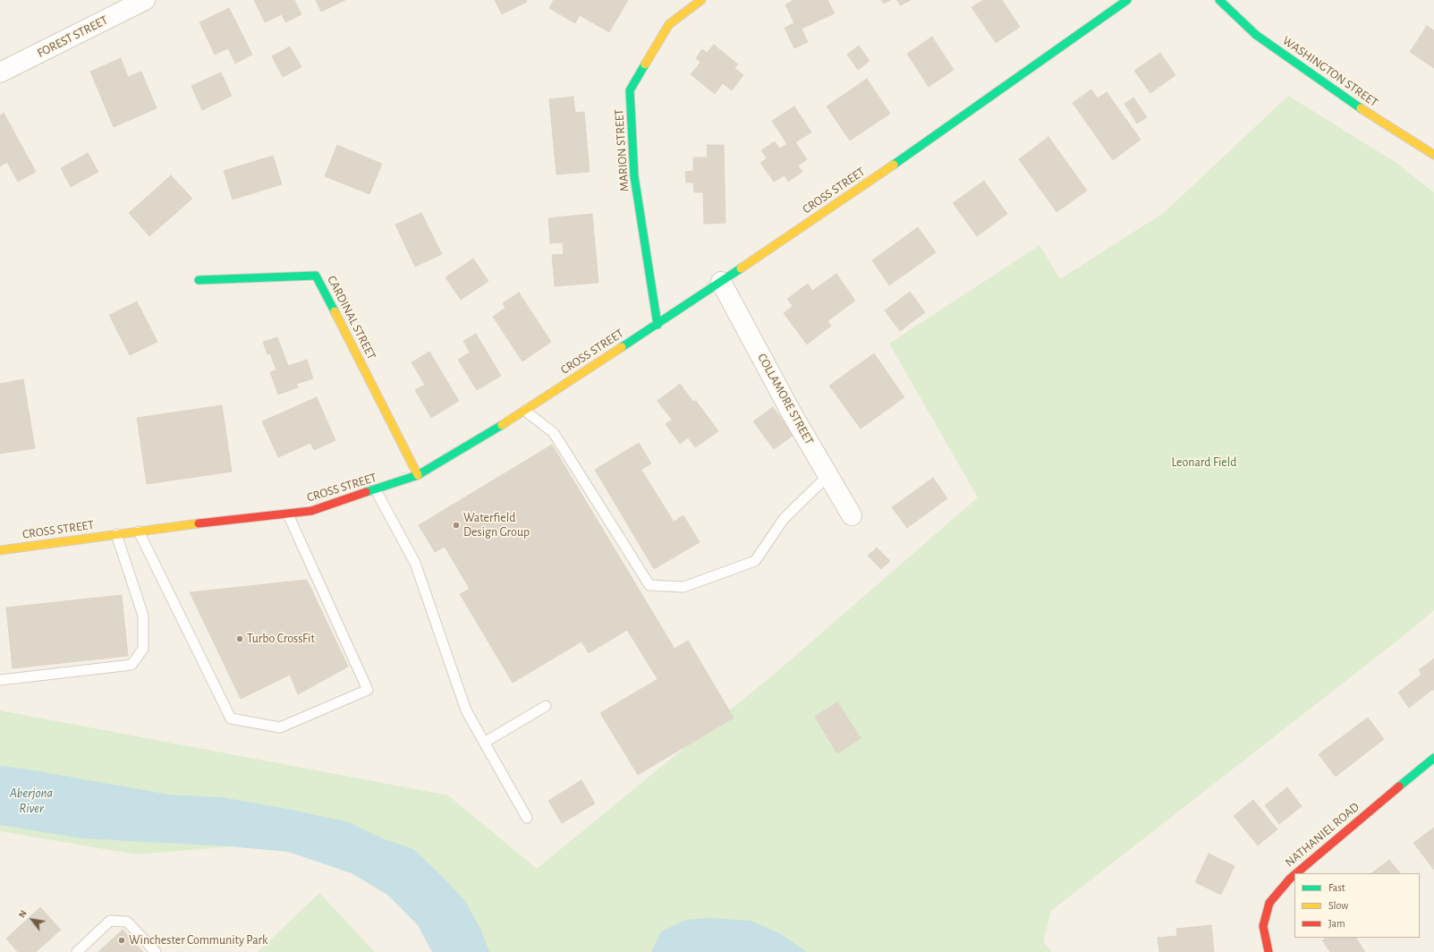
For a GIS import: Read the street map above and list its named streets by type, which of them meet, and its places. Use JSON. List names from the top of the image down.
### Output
{
  "streets": {
    "street": [
      "FOREST STREET",
      "WASHINGTON STREET",
      "MARION STREET",
      "CROSS STREET",
      "CARDINAL STREET",
      "COLLAMORE STREET",
      "NATHANIEL ROAD"
    ]
  },
  "crossings": [
    ["MARION STREET", "CROSS STREET"],
    ["CROSS STREET", "CARDINAL STREET"],
    ["CROSS STREET", "COLLAMORE STREET"]
  ],
  "water": ["Aberjona River"],
  "parks": ["Leonard Field"],
  "places": ["Waterfield Design Group", "Turbo CrossFit", "Winchester Community Park"],
  "legend": ["Fast", "Slow", "Jam"],
  "north": "top left"
}
